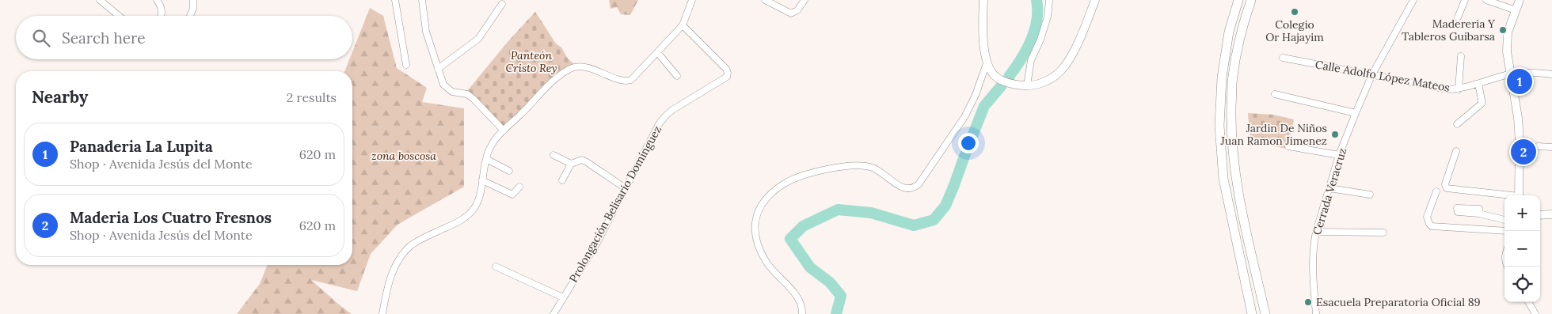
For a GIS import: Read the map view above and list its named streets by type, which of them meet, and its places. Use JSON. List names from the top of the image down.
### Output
{
  "streets": {
    "street": ["Calle Adolfo López Mateos", "Cerrada Veracruz", "Prolongación Belisario Domínguez"]
  },
  "crossings": [
    ["Calle Adolfo López Mateos", "Cerrada Veracruz"]
  ],
  "parks": ["Panteón Cristo Rey", "zona boscosa"],
  "places": [
    "Colegio Or Hajayim",
    "Madereria Y Tableros Guibarsa",
    "Jardin De Niños Juan Ramon Jimenez",
    "Esacuela Preparatoria Oficial 89"
  ],
  "page": {
    "search": "Search here",
    "pins": ["1", "2"],
    "heading": ["Nearby", "2 results"],
    "list": [
      {
        "mark": "1",
        "name": "Panaderia La Lupita",
        "note": "Shop · Avenida Jesús del Monte",
        "value": "620 m"
      },
      {
        "mark": "2",
        "name": "Maderia Los Cuatro Fresnos",
        "note": "Shop · Avenida Jesús del Monte",
        "value": "620 m"
      }
    ],
    "map_buttons": ["+", "−"]
  }
}
